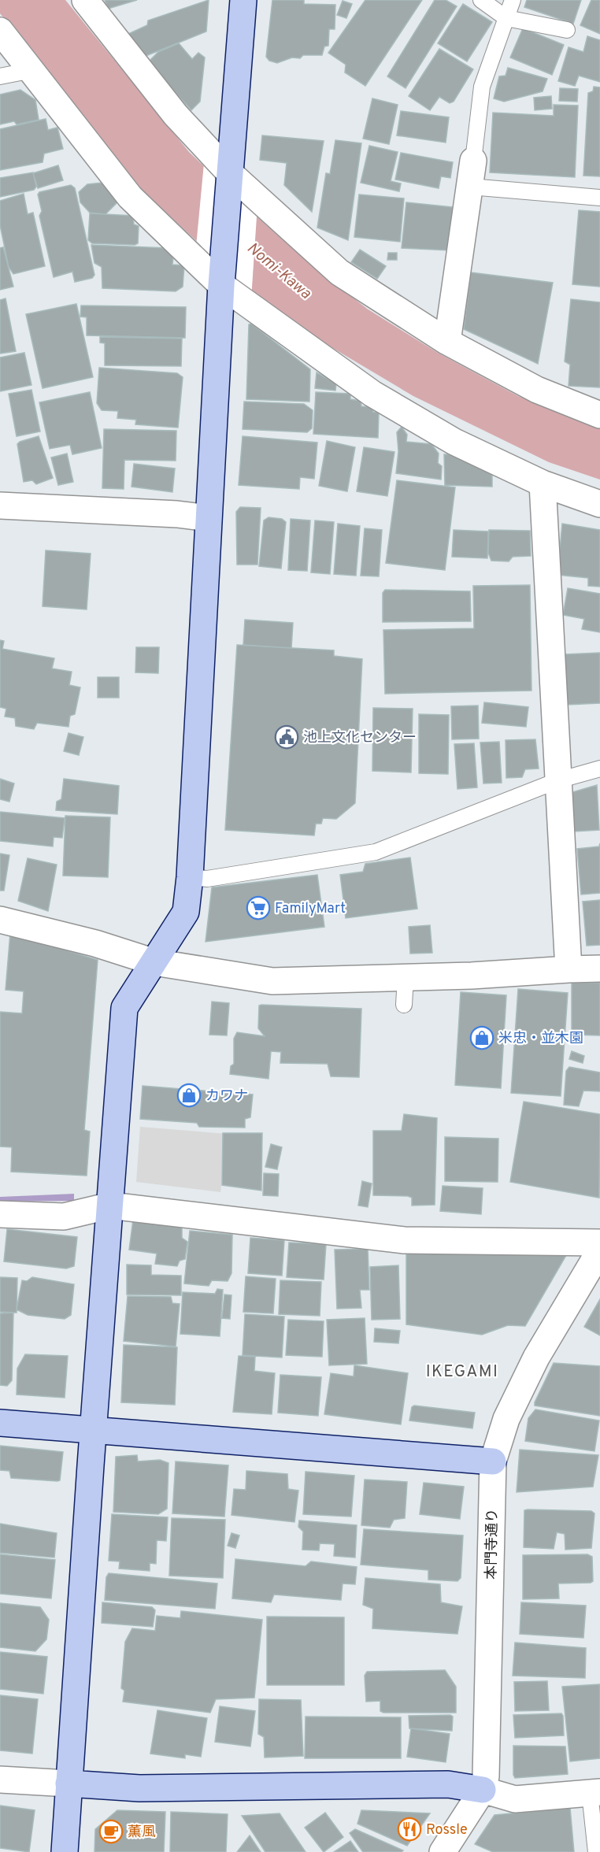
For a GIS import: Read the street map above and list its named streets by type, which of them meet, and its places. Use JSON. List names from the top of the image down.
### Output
{
  "streets": {
    "street": ["本門寺通り"]
  },
  "districts": ["IKEGAMI"],
  "water": ["Nomi-Kawa"],
  "places": {
    "public building": ["池上文化センター"],
    "supermarket": ["FamilyMart"],
    "shop": ["米忠・並木園", "カワナ"],
    "restaurant": ["Rossle"],
    "cafe": ["薫風"]
  }
}
